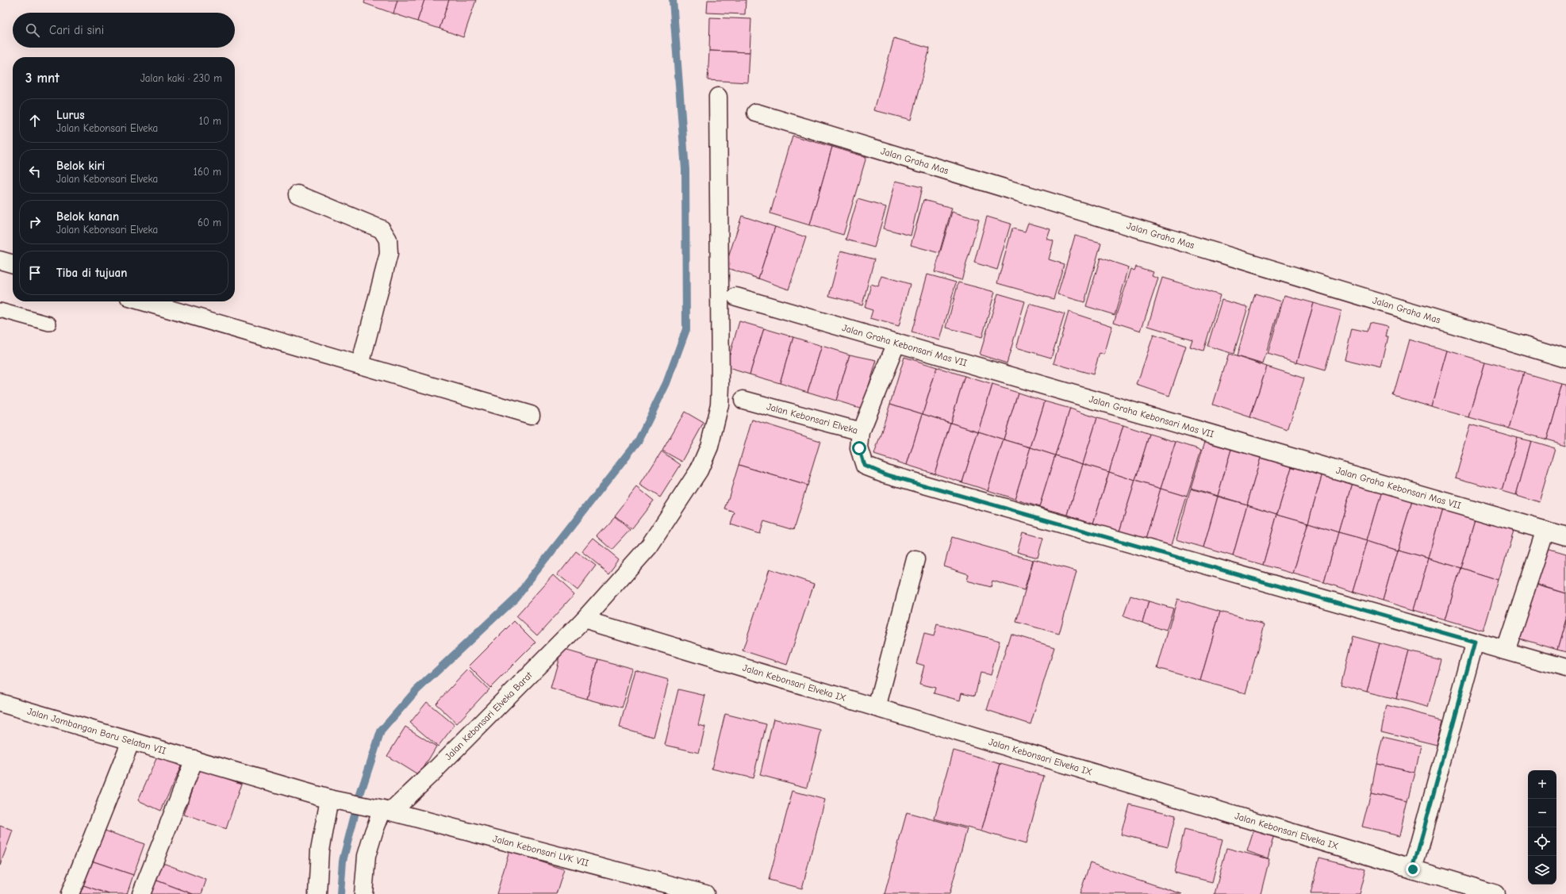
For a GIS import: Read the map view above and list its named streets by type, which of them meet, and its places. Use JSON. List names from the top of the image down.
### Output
{
  "streets": {
    "street": [
      "Jalan Graha Mas",
      "Jalan Graha Kebonsari Mas VII",
      "Jalan Kebonsari Elveka",
      "Jalan Kebonsari Elveka IX",
      "Jalan Kebonsari Elveka Barat",
      "Jalan Jambangan Baru Selatan VII",
      "Jalan Kebonsari LVK VII"
    ]
  },
  "crossings": [
    ["Jalan Kebonsari Elveka IX", "Jalan Kebonsari Elveka Barat"],
    ["Jalan Kebonsari Elveka Barat", "Jalan Jambangan Baru Selatan VII"],
    ["Jalan Kebonsari Elveka Barat", "Jalan Kebonsari LVK VII"],
    ["Jalan Jambangan Baru Selatan VII", "Jalan Kebonsari LVK VII"]
  ],
  "page": {
    "search": "Cari di sini",
    "heading": ["3 mnt", "Jalan kaki · 230 m"],
    "list": [
      ["Lurus", "Jalan Kebonsari Elveka", "10 m"],
      ["Belok kiri", "Jalan Kebonsari Elveka", "160 m"],
      ["Belok kanan", "Jalan Kebonsari Elveka", "60 m"],
      "Tiba di tujuan"
    ],
    "map_buttons": ["+", "−"]
  }
}
